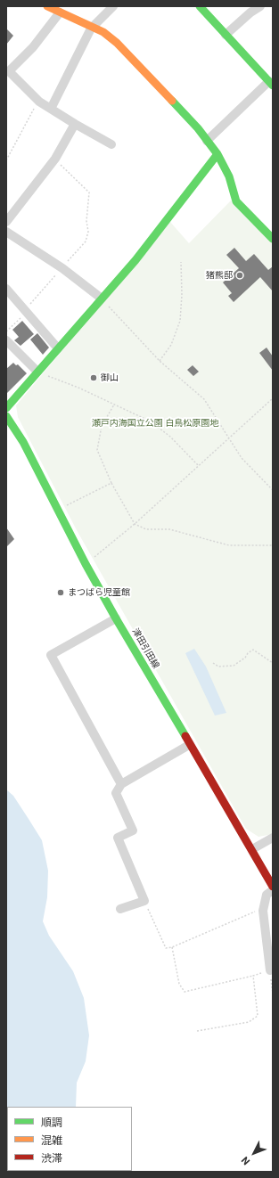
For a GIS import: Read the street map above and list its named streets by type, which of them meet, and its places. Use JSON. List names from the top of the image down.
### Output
{
  "streets": {
    "street": ["津田引田線"]
  },
  "parks": ["瀬戸内海国立公園 白鳥松原園地"],
  "places": ["猪熊邸", "御山", "まつばら児童館"],
  "legend": ["順調", "混雑", "渋滞"],
  "north": "bottom left"
}
